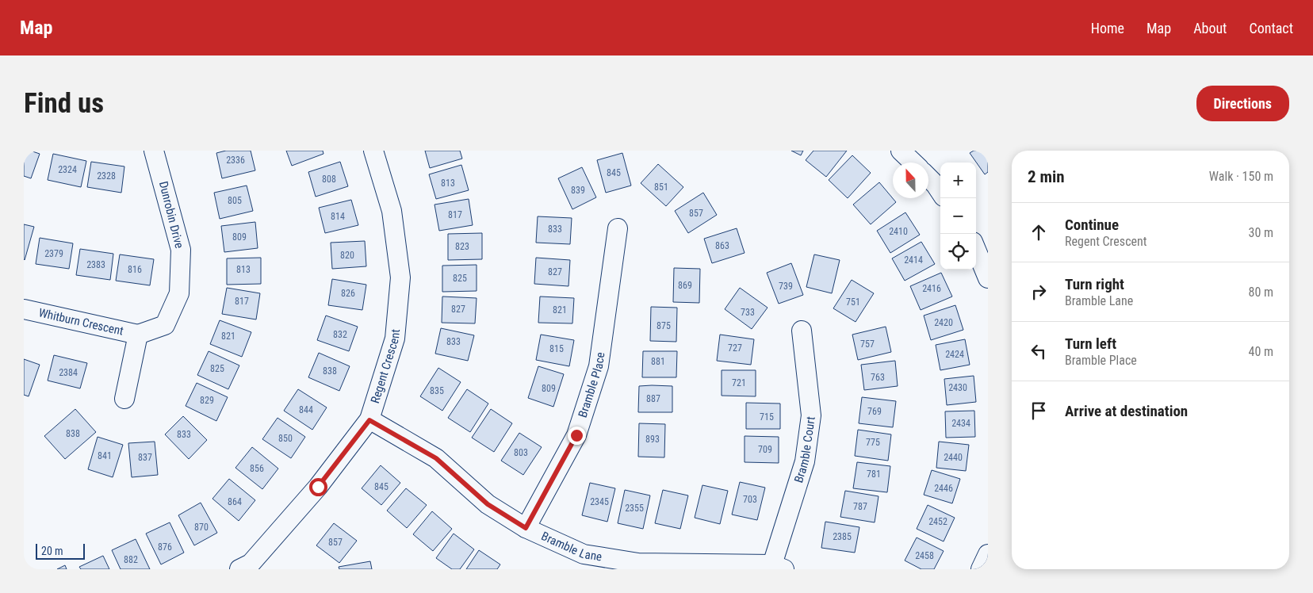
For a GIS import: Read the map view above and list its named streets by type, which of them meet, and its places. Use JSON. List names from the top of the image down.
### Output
{
  "streets": {
    "street": [
      "Dunrobin Drive",
      "Whitburn Crescent",
      "Regent Crescent",
      "Bramble Place",
      "Bramble Court",
      "Bramble Lane"
    ]
  },
  "crossings": [
    ["Dunrobin Drive", "Whitburn Crescent"],
    ["Regent Crescent", "Bramble Lane"],
    ["Bramble Place", "Bramble Lane"],
    ["Bramble Court", "Bramble Lane"]
  ],
  "house_numbers": [
    "2336",
    "2324",
    "845",
    "2328",
    "808",
    "813",
    "851",
    "839",
    "805",
    "857",
    "817",
    "814",
    "833",
    "2410",
    "809",
    "863",
    "823",
    "2379",
    "820",
    "2414",
    "2383",
    "816",
    "813",
    "827",
    "825",
    "869",
    "739",
    "2416",
    "826",
    "817",
    "751",
    "827",
    "821",
    "733",
    "2420",
    "875",
    "832",
    "821",
    "833",
    "757",
    "727",
    "815",
    "2424",
    "881",
    "825",
    "838",
    "2384",
    "763",
    "721",
    "2430",
    "809",
    "835",
    "887",
    "829",
    "844",
    "769",
    "715",
    "2434",
    "838",
    "833",
    "850",
    "893",
    "775",
    "709",
    "803",
    "841",
    "837",
    "2440",
    "856",
    "781",
    "845",
    "2446",
    "703",
    "864",
    "2345",
    "787",
    "2355",
    "2452",
    "870",
    "2385",
    "857",
    "876",
    "2458",
    "882"
  ],
  "scale_bar": "20 m",
  "north": "top",
  "page": {
    "header": "Map",
    "nav": [
      "Home",
      "Map",
      "About",
      "Contact"
    ],
    "buttons": "Directions",
    "title": "Find us",
    "heading": ["2 min", "Walk · 150 m"],
    "map_buttons": ["+", "−"],
    "list": [
      ["Continue", "Regent Crescent", "30 m"],
      ["Turn right", "Bramble Lane", "80 m"],
      ["Turn left", "Bramble Place", "40 m"],
      "Arrive at destination"
    ],
    "scale": "20 m"
  }
}
